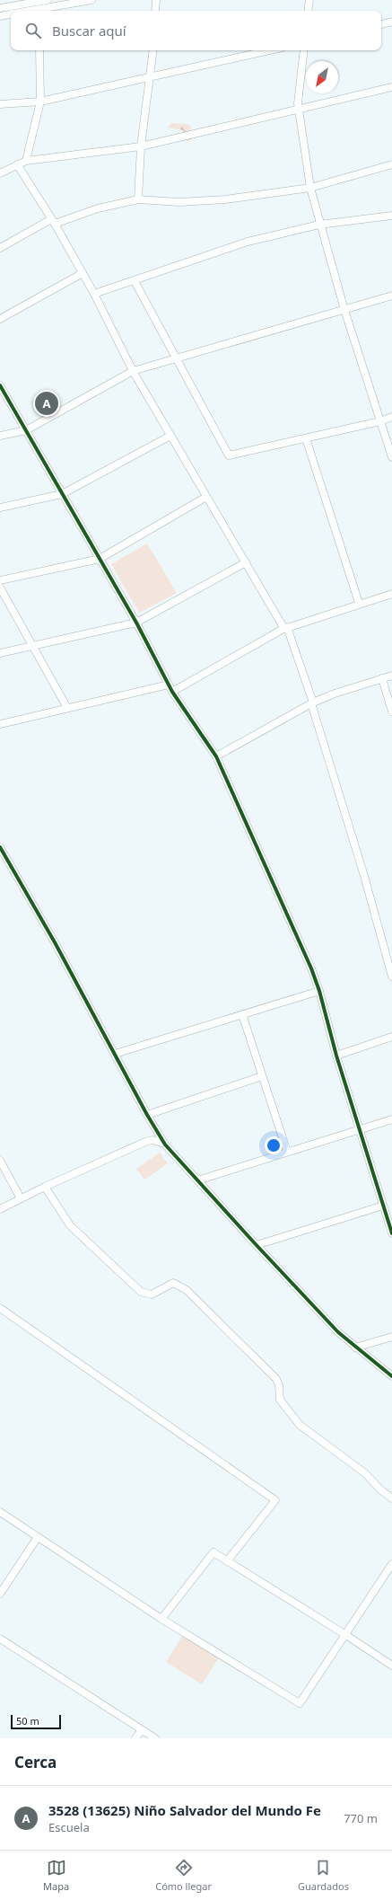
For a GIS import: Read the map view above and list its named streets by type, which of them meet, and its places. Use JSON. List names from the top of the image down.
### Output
{
  "scale_bar": "50 m",
  "north": "bottom left",
  "page": {
    "search": "Buscar aquí",
    "pins": "A",
    "scale": "50 m",
    "heading": "Cerca",
    "list": [
      {
        "mark": "A",
        "name": "3528 (13625) Niño Salvador del Mundo Fe",
        "note": "Escuela",
        "value": "770 m"
      }
    ],
    "nav": ["Mapa", "Cómo llegar", "Guardados"]
  }
}
